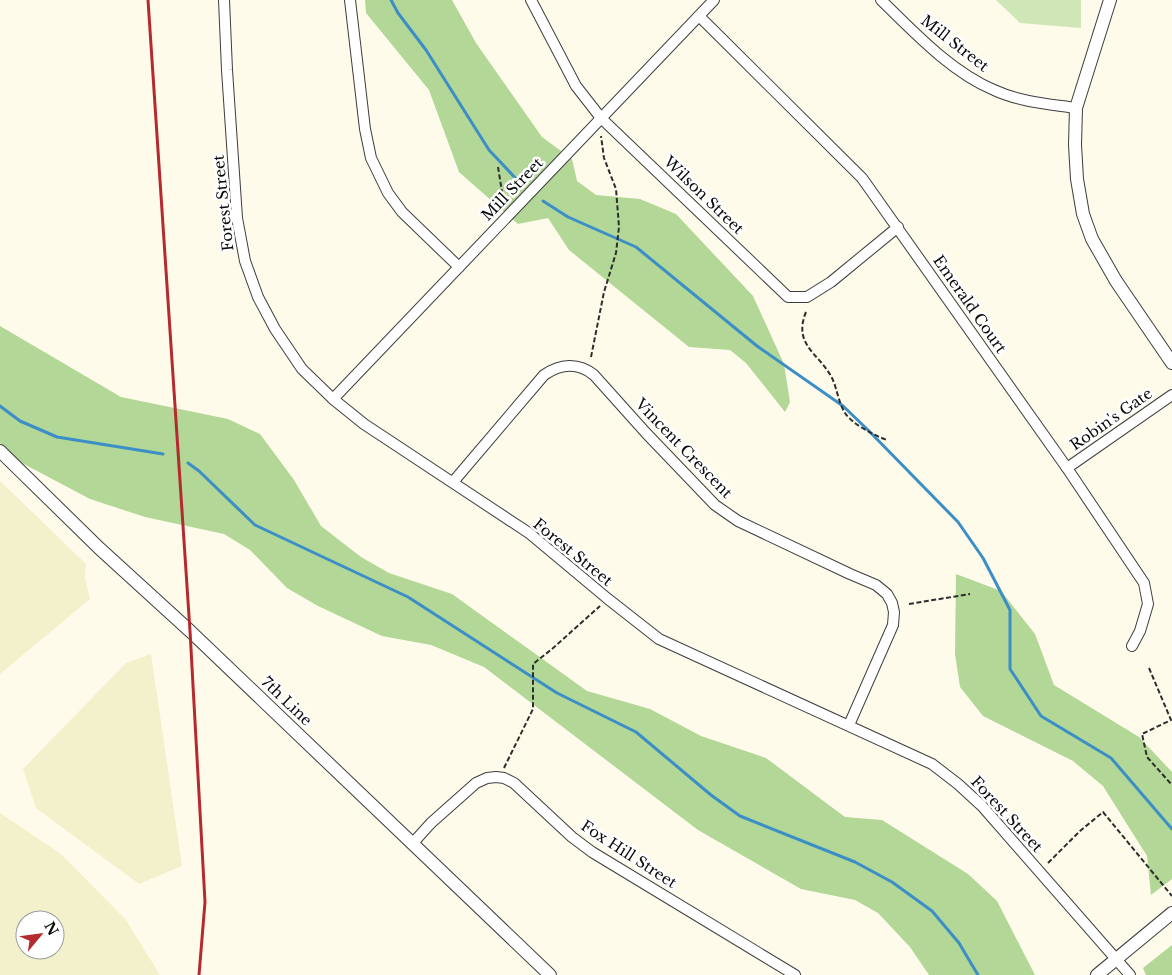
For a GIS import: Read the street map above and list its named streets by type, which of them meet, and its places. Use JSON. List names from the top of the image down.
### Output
{
  "streets": {
    "street": [
      "Mill Street",
      "Wilson Street",
      "Forest Street",
      "Emerald Court",
      "Robin's Gate",
      "Vincent Crescent",
      "7th Line",
      "Fox Hill Street"
    ]
  },
  "crossings": [
    ["Mill Street", "Wilson Street"],
    ["Mill Street", "Forest Street"],
    ["Mill Street", "Emerald Court"],
    ["Wilson Street", "Emerald Court"],
    ["Forest Street", "Vincent Crescent"],
    ["Emerald Court", "Robin's Gate"],
    ["7th Line", "Fox Hill Street"]
  ],
  "north": "top right"
}
